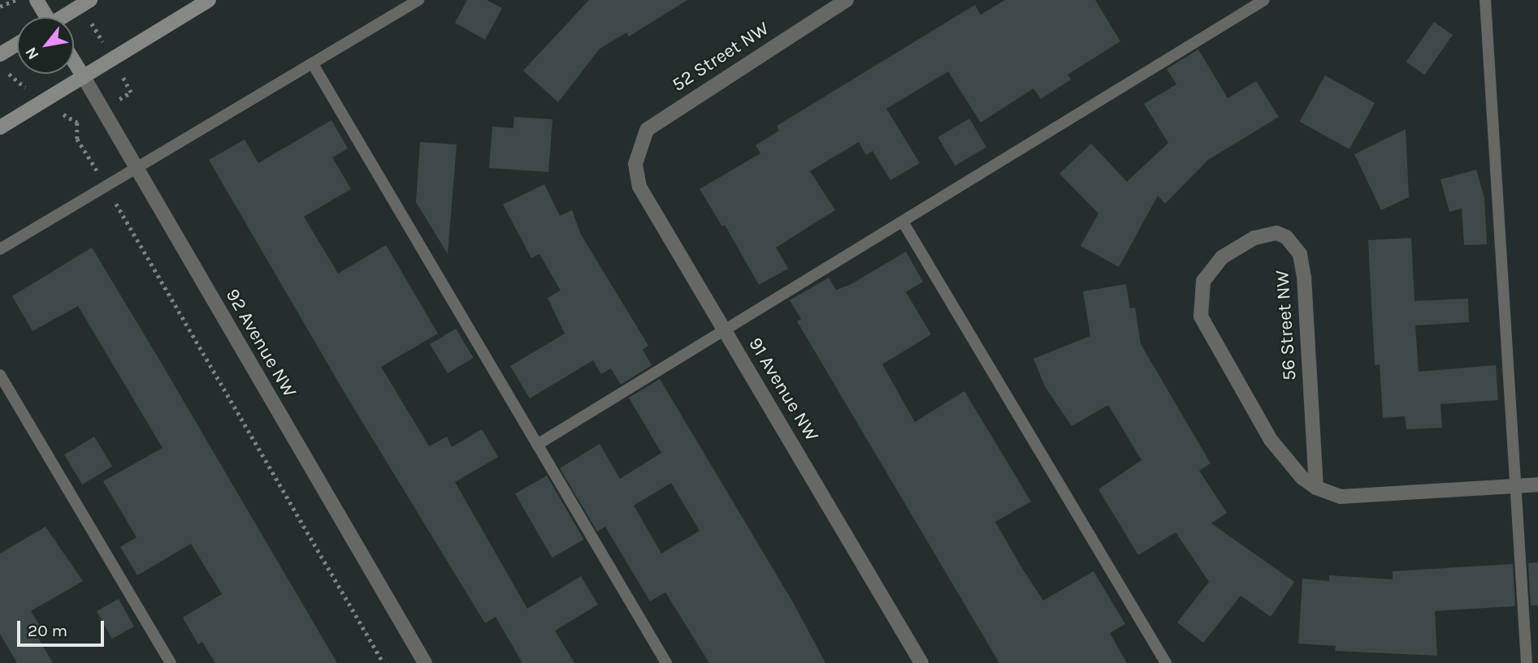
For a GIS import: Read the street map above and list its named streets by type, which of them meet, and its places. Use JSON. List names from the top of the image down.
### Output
{
  "streets": {
    "main road": ["92 Avenue NW"],
    "street": ["52 Street NW", "56 Street NW", "91 Avenue NW"]
  },
  "crossings": [
    ["52 Street NW", "91 Avenue NW"]
  ],
  "scale_bar": "20 m",
  "north": "bottom left"
}
